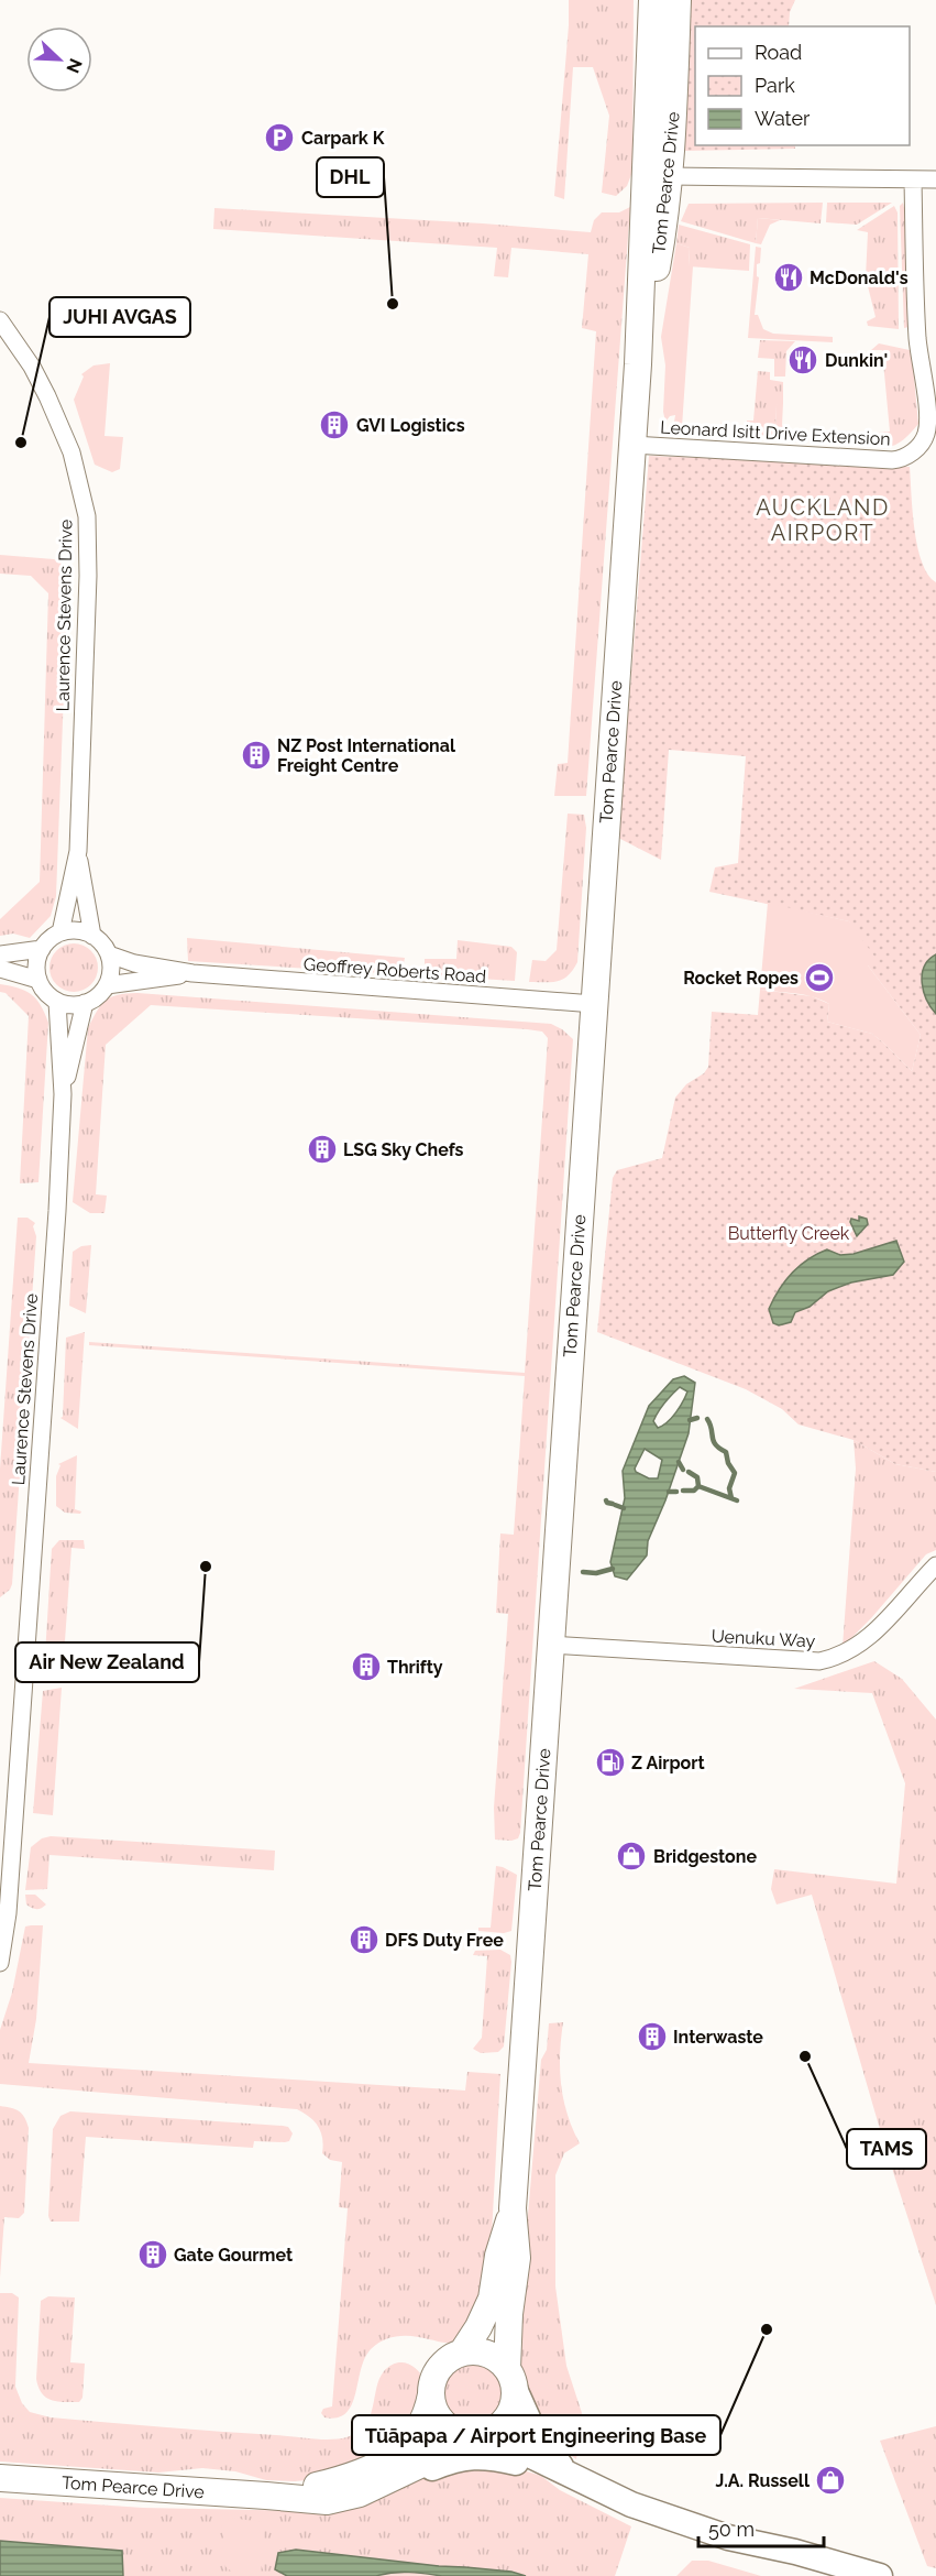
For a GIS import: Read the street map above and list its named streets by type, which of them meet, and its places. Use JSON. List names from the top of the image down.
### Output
{
  "streets": {
    "main road": ["Tom Pearce Drive"],
    "street": [
      "Leonard Isitt Drive Extension",
      "Laurence Stevens Drive",
      "Geoffrey Roberts Road",
      "Uenuku Way"
    ]
  },
  "crossings": [
    ["Tom Pearce Drive", "Leonard Isitt Drive Extension"],
    ["Tom Pearce Drive", "Geoffrey Roberts Road"],
    ["Tom Pearce Drive", "Uenuku Way"],
    ["Laurence Stevens Drive", "Geoffrey Roberts Road"]
  ],
  "districts": ["AUCKLAND AIRPORT"],
  "parks": ["Butterfly Creek"],
  "places": {
    "parking": ["Carpark K"],
    "restaurant": ["McDonald's", "Dunkin'"],
    "other": [
      "DHL",
      "JUHI AVGAS",
      "Air New Zealand",
      "TAMS",
      "Tūāpapa / Airport Engineering Base"
    ],
    "building": [
      "GVI Logistics",
      "NZ Post International Freight Centre",
      "LSG Sky Chefs",
      "Thrifty",
      "DFS Duty Free",
      "Interwaste",
      "Gate Gourmet"
    ],
    "sports": ["Rocket Ropes"],
    "fuel station": ["Z Airport"],
    "shop": ["Bridgestone", "J.A. Russell"]
  },
  "legend": ["Road", "Park", "Water"],
  "scale_bar": "50 m",
  "north": "bottom right"
}
